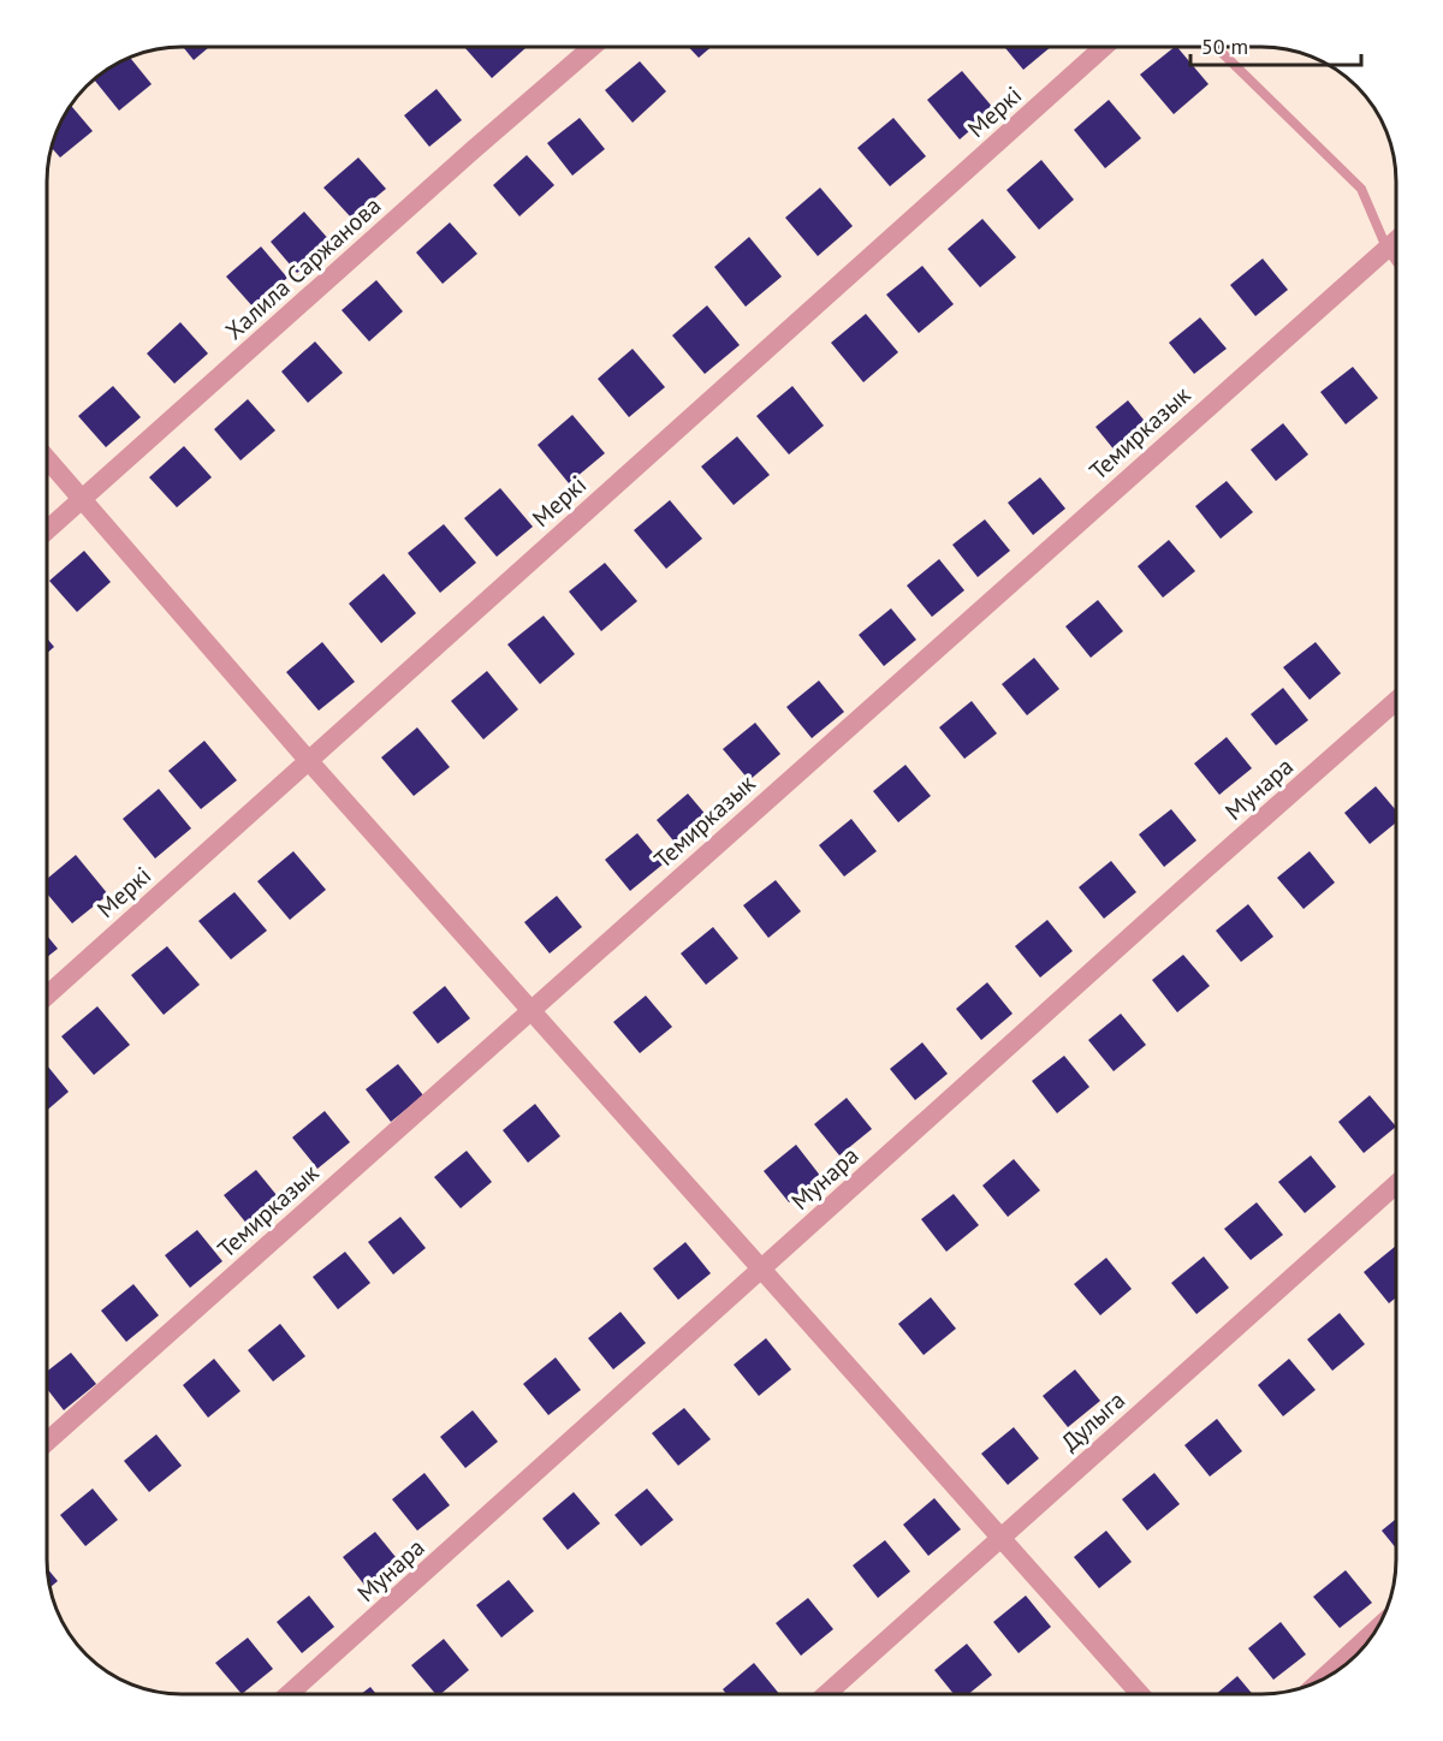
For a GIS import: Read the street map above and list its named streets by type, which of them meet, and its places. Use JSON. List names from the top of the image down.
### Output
{
  "streets": {
    "street": [
      "Меркі",
      "Халила Саржанова",
      "Темирказык",
      "Мунара",
      "Дулыга"
    ]
  },
  "scale_bar": "50 m"
}
